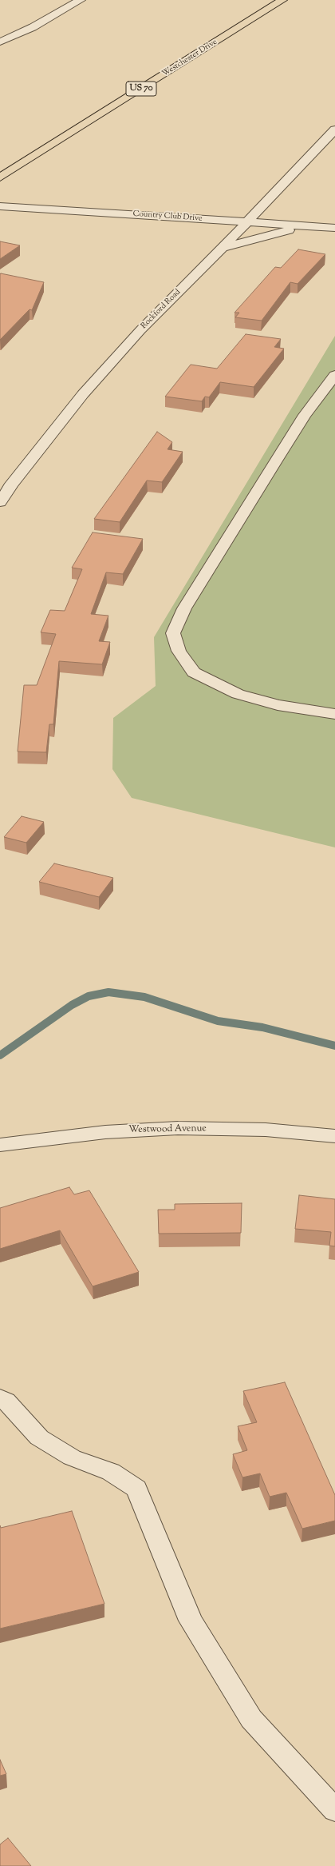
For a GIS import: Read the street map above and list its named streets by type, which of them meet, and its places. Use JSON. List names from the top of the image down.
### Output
{
  "streets": {
    "main road": ["Westchester Drive", "US 70"],
    "street": ["Country Club Drive", "Rockford Road", "Westwood Avenue"]
  },
  "crossings": [
    ["Country Club Drive", "Rockford Road"]
  ]
}
